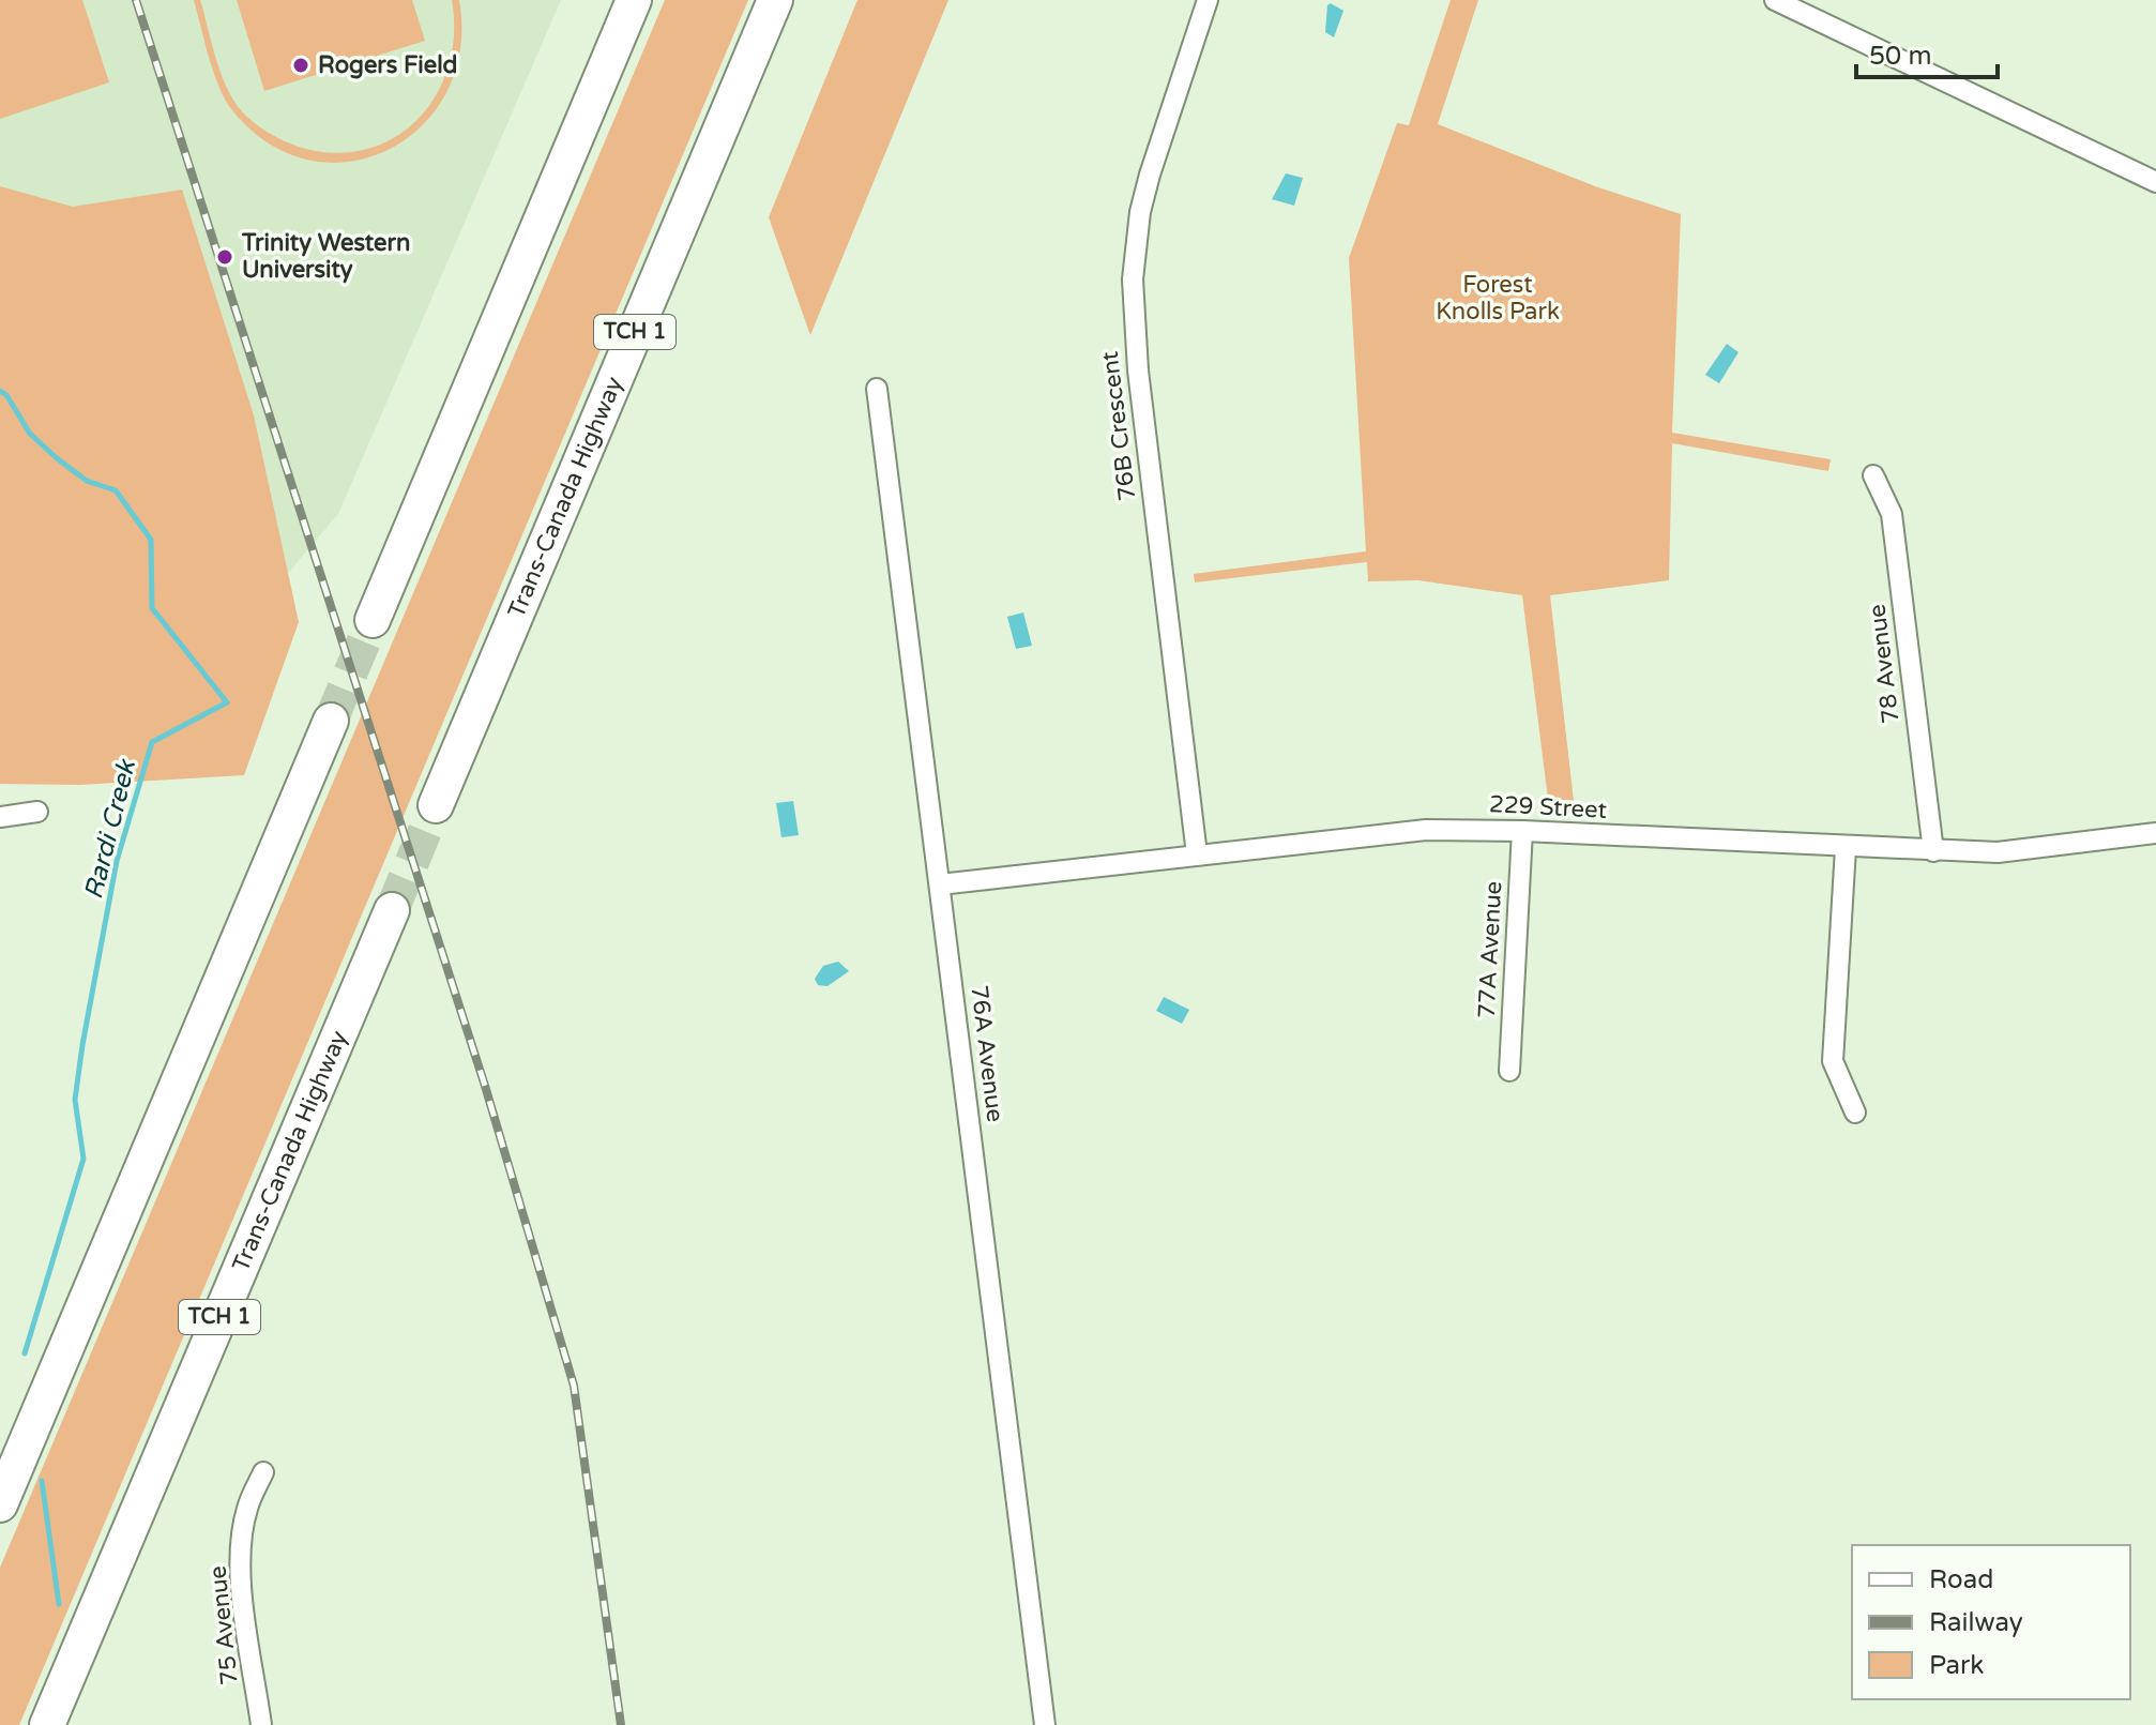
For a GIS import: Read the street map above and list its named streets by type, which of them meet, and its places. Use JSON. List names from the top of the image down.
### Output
{
  "streets": {
    "highway": ["TCH 1", "Trans-Canada Highway"],
    "street": [
      "76B Crescent",
      "78 Avenue",
      "229 Street",
      "77A Avenue",
      "76A Avenue",
      "75 Avenue"
    ]
  },
  "crossings": [
    ["76B Crescent", "229 Street"],
    ["78 Avenue", "229 Street"],
    ["229 Street", "77A Avenue"],
    ["229 Street", "76A Avenue"]
  ],
  "water": ["Rardi Creek"],
  "parks": ["Forest Knolls Park"],
  "places": ["Rogers Field", "Trinity Western University"],
  "legend": ["Road", "Railway", "Park"],
  "scale_bar": "50 m"
}
